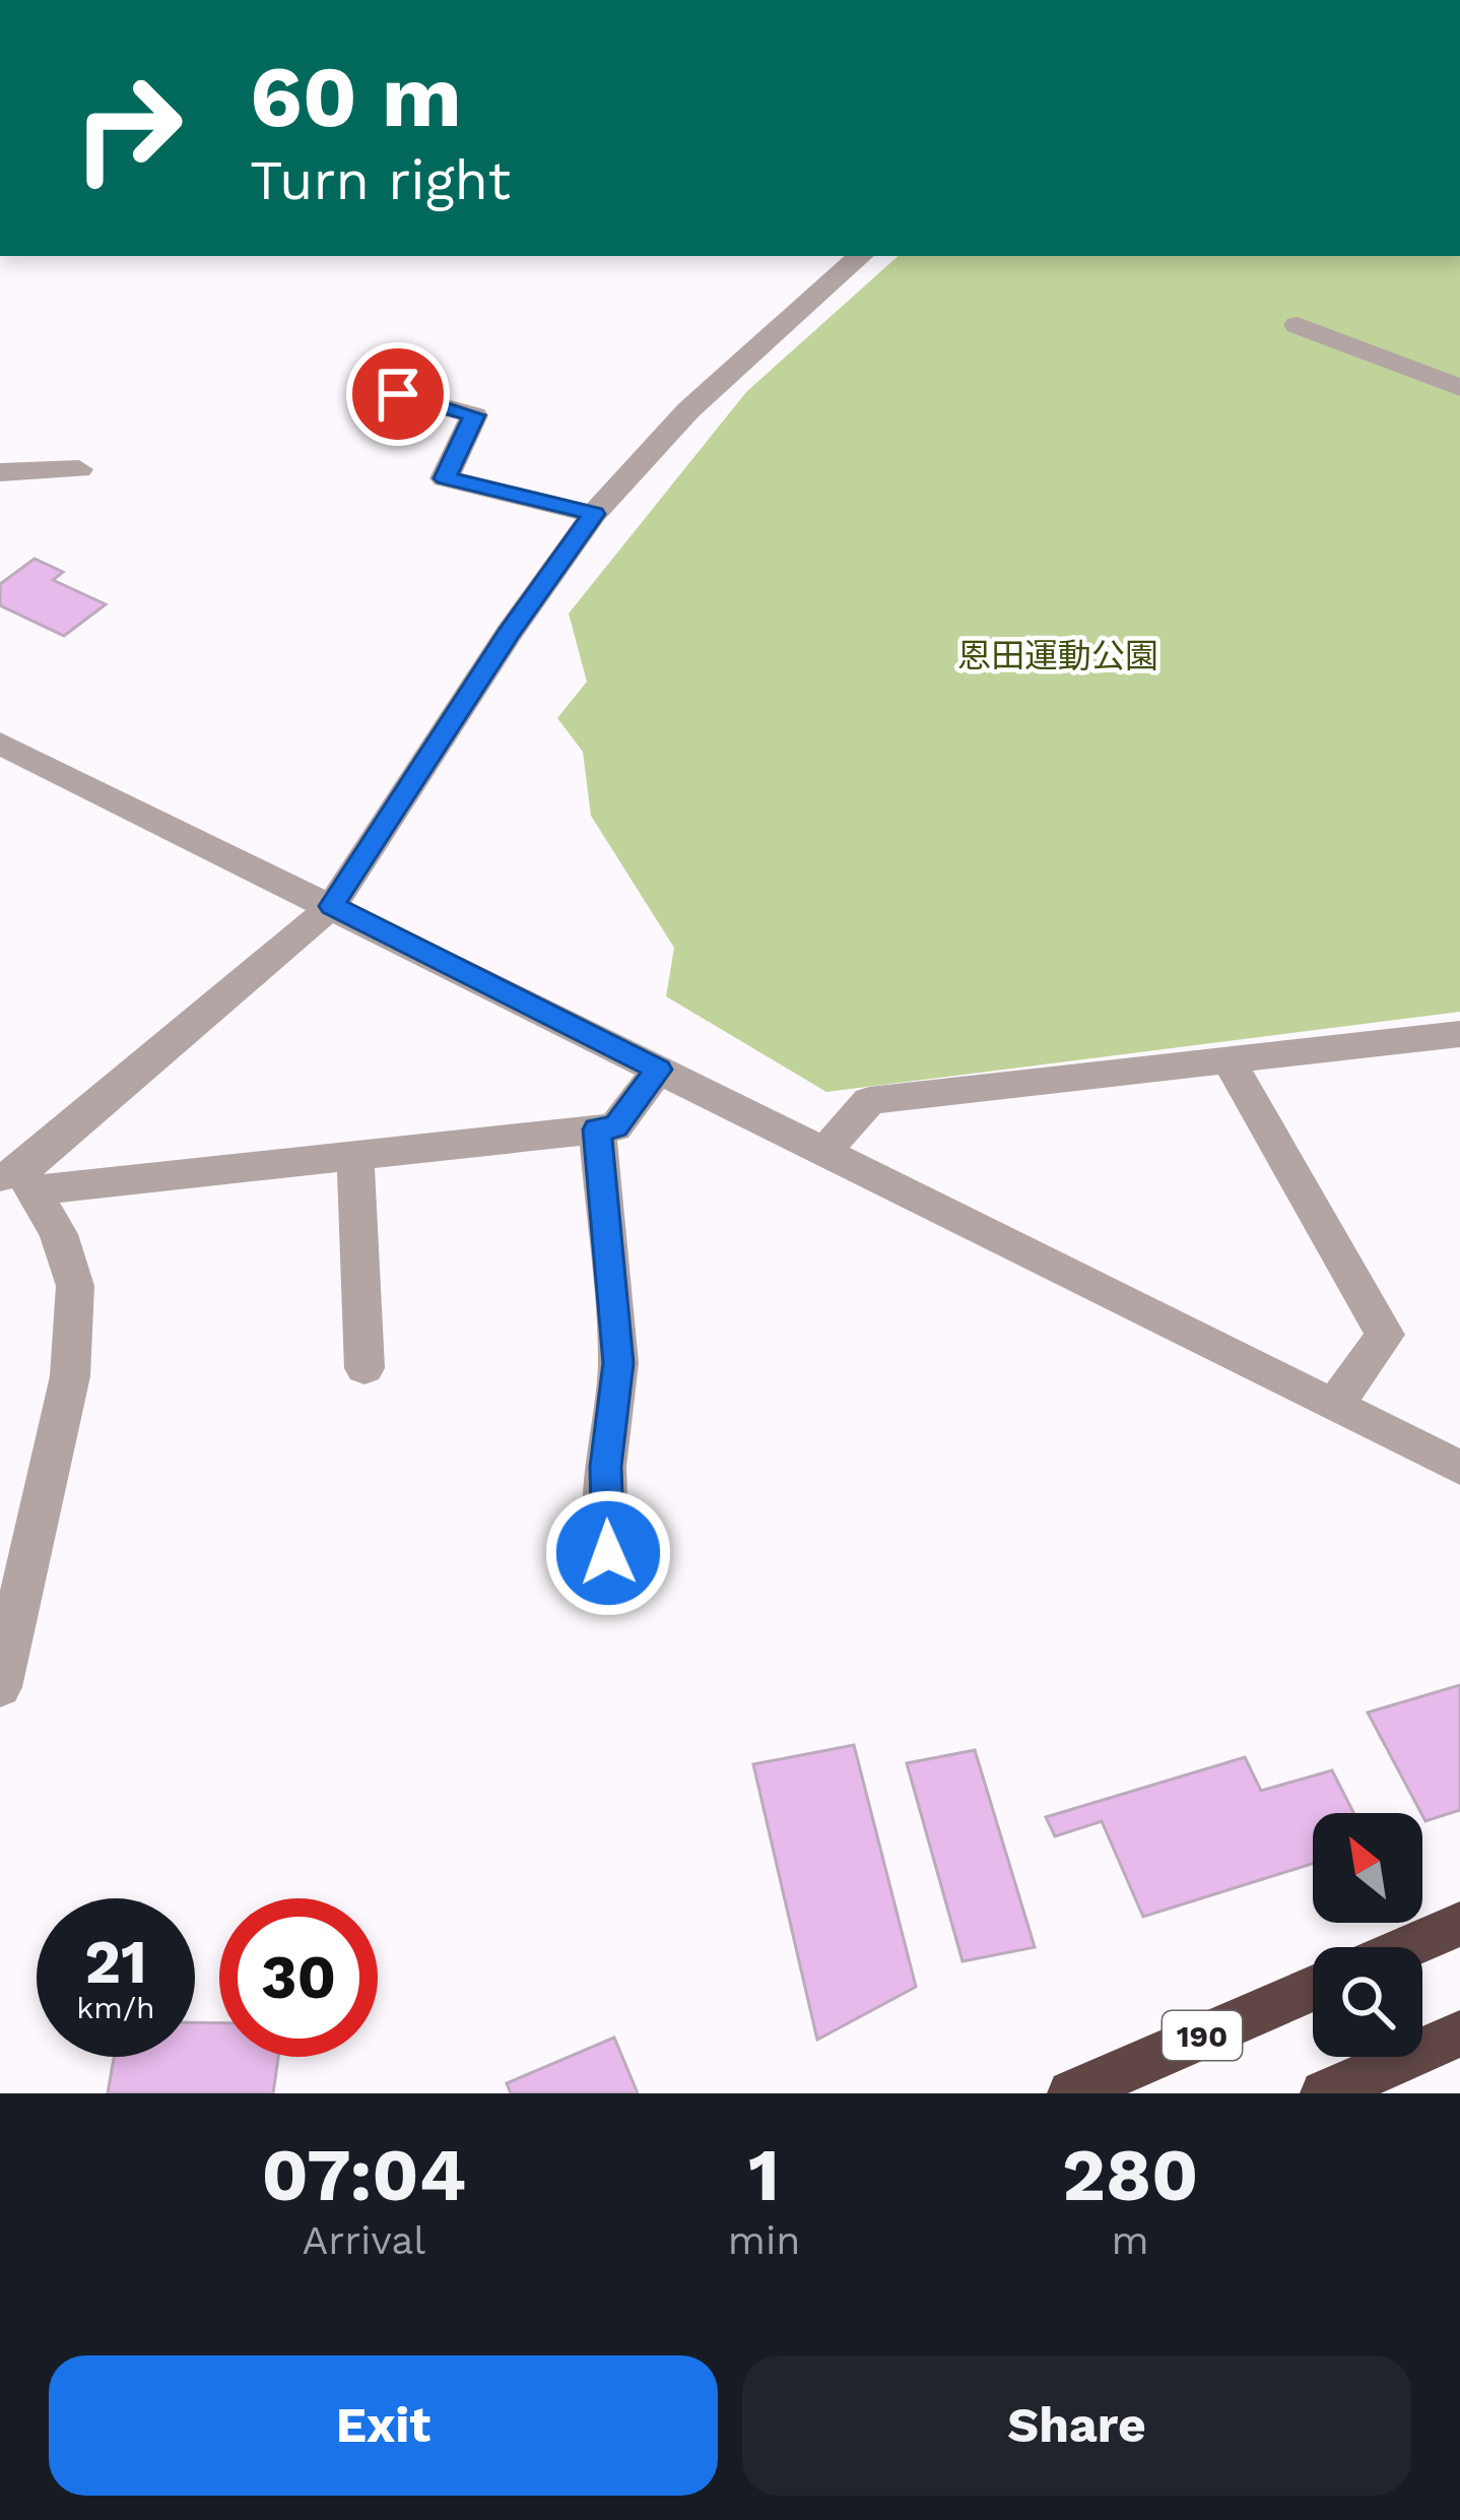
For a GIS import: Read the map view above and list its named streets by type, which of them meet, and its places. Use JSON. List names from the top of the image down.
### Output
{
  "streets": {
    "highway": ["190"]
  },
  "parks": ["恩田運動公園"],
  "north": "top left",
  "page": {
    "turn": ["60 m", "Turn right"],
    "speed": "21 km/h",
    "limit": "30",
    "eta": [
      "07:04",
      "Arrival",
      "1",
      "min",
      "280",
      "m"
    ],
    "buttons": ["Exit", "Share"]
  }
}
